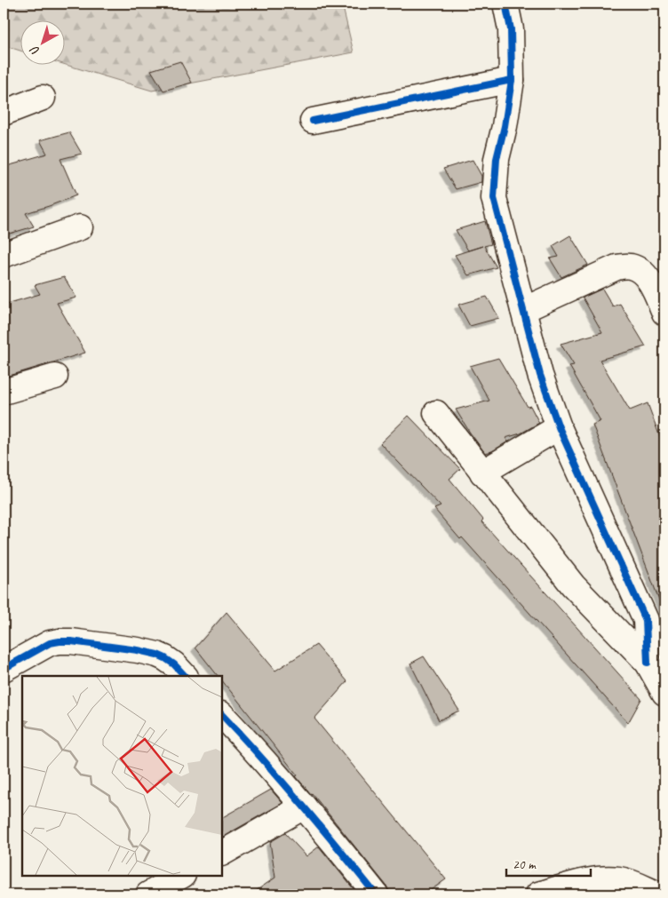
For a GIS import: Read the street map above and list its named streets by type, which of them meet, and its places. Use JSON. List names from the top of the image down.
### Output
{
  "scale_bar": "20 m",
  "north": "bottom left"
}
